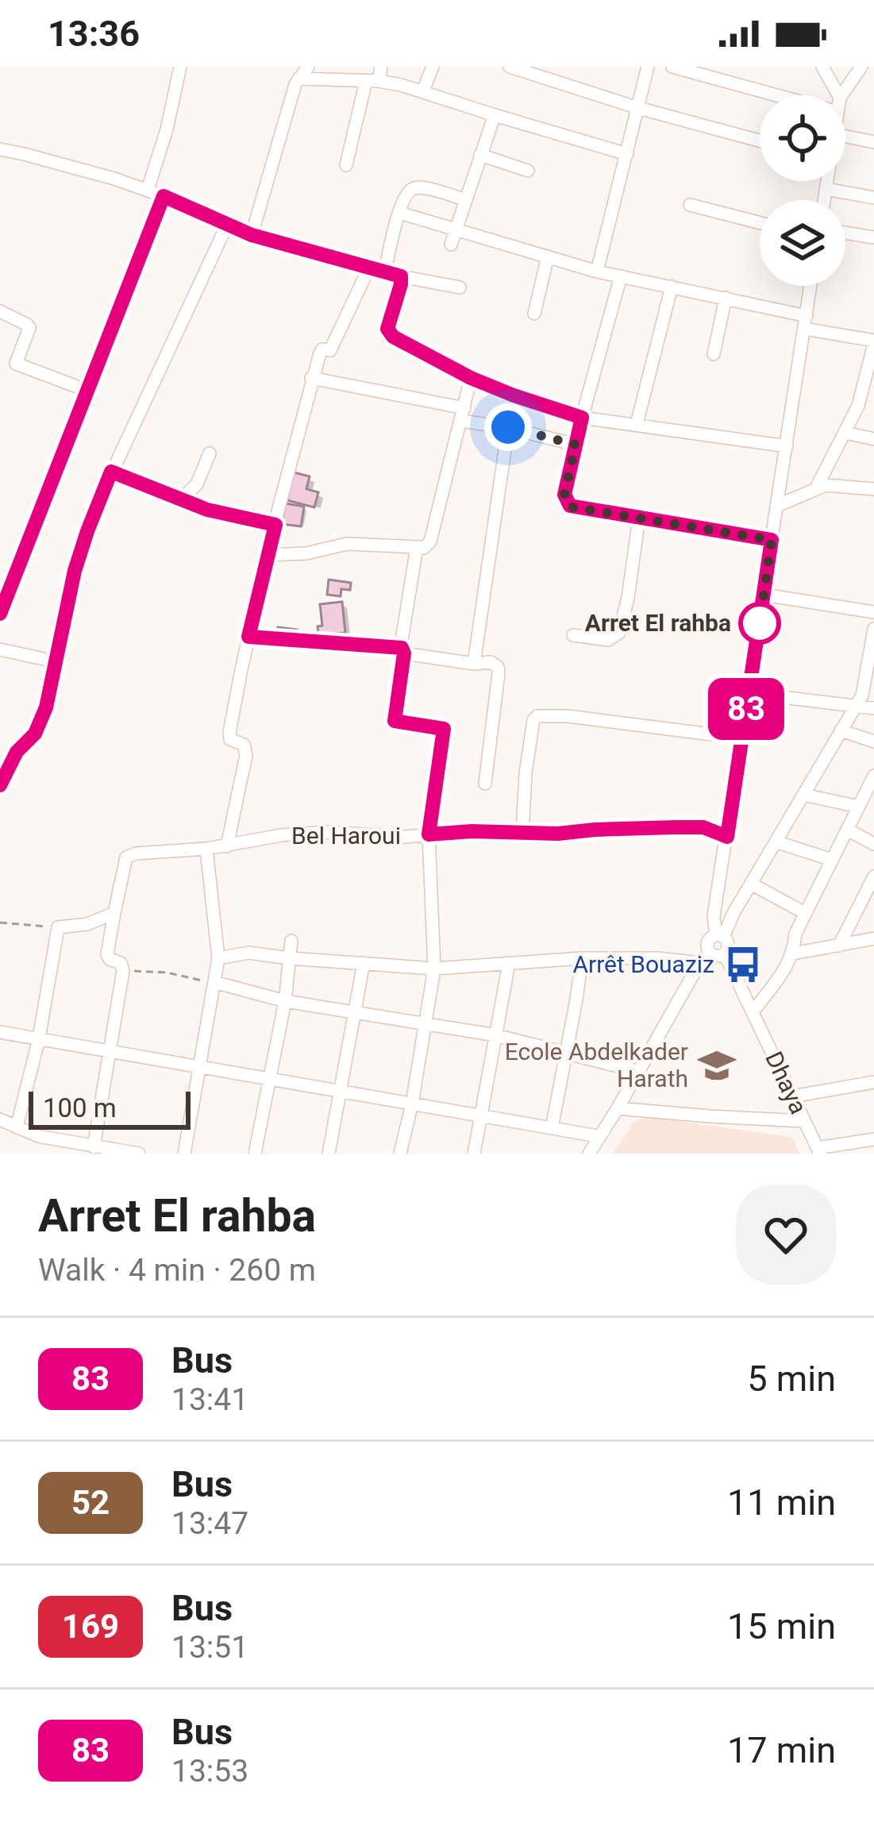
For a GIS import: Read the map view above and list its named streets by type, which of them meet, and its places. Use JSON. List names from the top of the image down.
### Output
{
  "streets": {
    "street": ["Bel Haroui", "Dhaya"]
  },
  "places": {
    "other": ["Arret El rahba"],
    "bus stop": ["Arrêt Bouaziz"],
    "school or university": ["Ecole Abdelkader Harath"]
  },
  "lines": ["bus line 83"],
  "scale_bar": "100 m",
  "page": {
    "status": "13:36",
    "on_map": "83",
    "scale": "100 m",
    "heading": ["Arret El rahba", "Walk · 4 min · 260 m"],
    "list": [
      {
        "mark": "83",
        "name": "Bus",
        "note": "13:41",
        "value": "5 min"
      },
      {
        "mark": "52",
        "name": "Bus",
        "note": "13:47",
        "value": "11 min"
      },
      {
        "mark": "169",
        "name": "Bus",
        "note": "13:51",
        "value": "15 min"
      },
      {
        "mark": "83",
        "name": "Bus",
        "note": "13:53",
        "value": "17 min"
      }
    ]
  }
}
